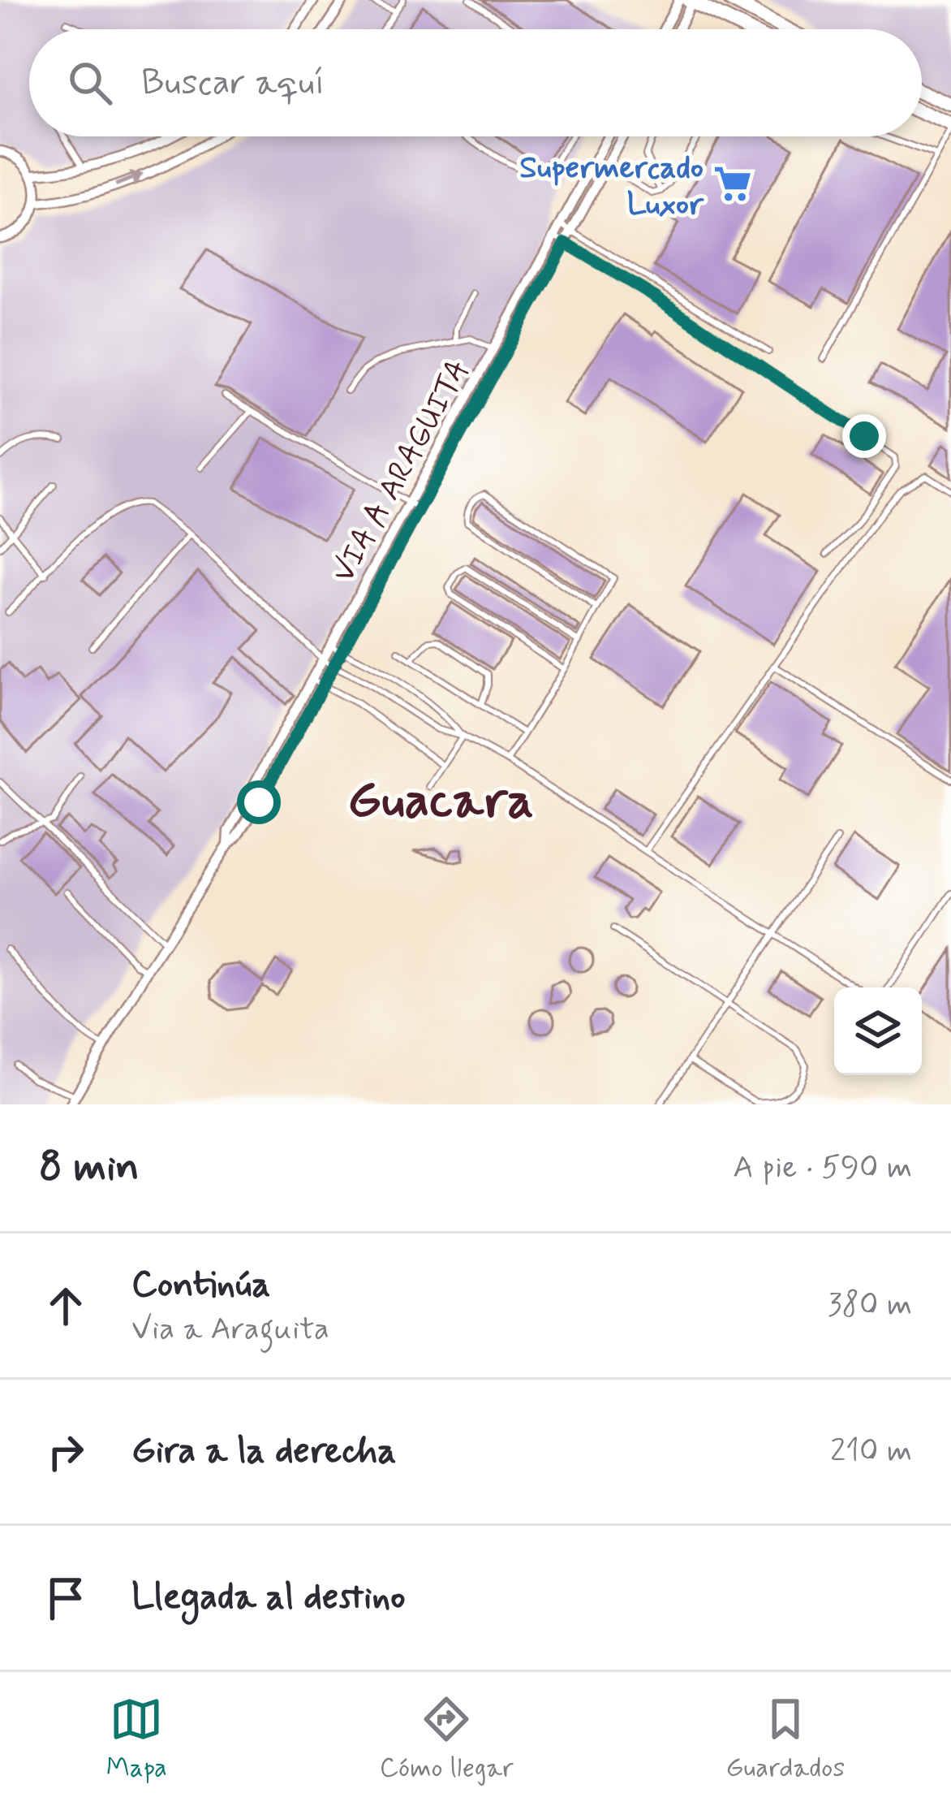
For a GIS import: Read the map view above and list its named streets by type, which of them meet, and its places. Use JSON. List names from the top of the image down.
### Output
{
  "streets": {
    "street": ["VIA A ARAGUITA"]
  },
  "districts": ["Guacara"],
  "places": {
    "supermarket": ["Supermercado Luxor"]
  },
  "page": {
    "search": "Buscar aquí",
    "heading": ["8 min", "A pie · 590 m"],
    "list": [
      ["Continúa", "Via a Araguita", "380 m"],
      ["Gira a la derecha", "210 m"],
      "Llegada al destino"
    ],
    "nav": ["Mapa", "Cómo llegar", "Guardados"]
  }
}
